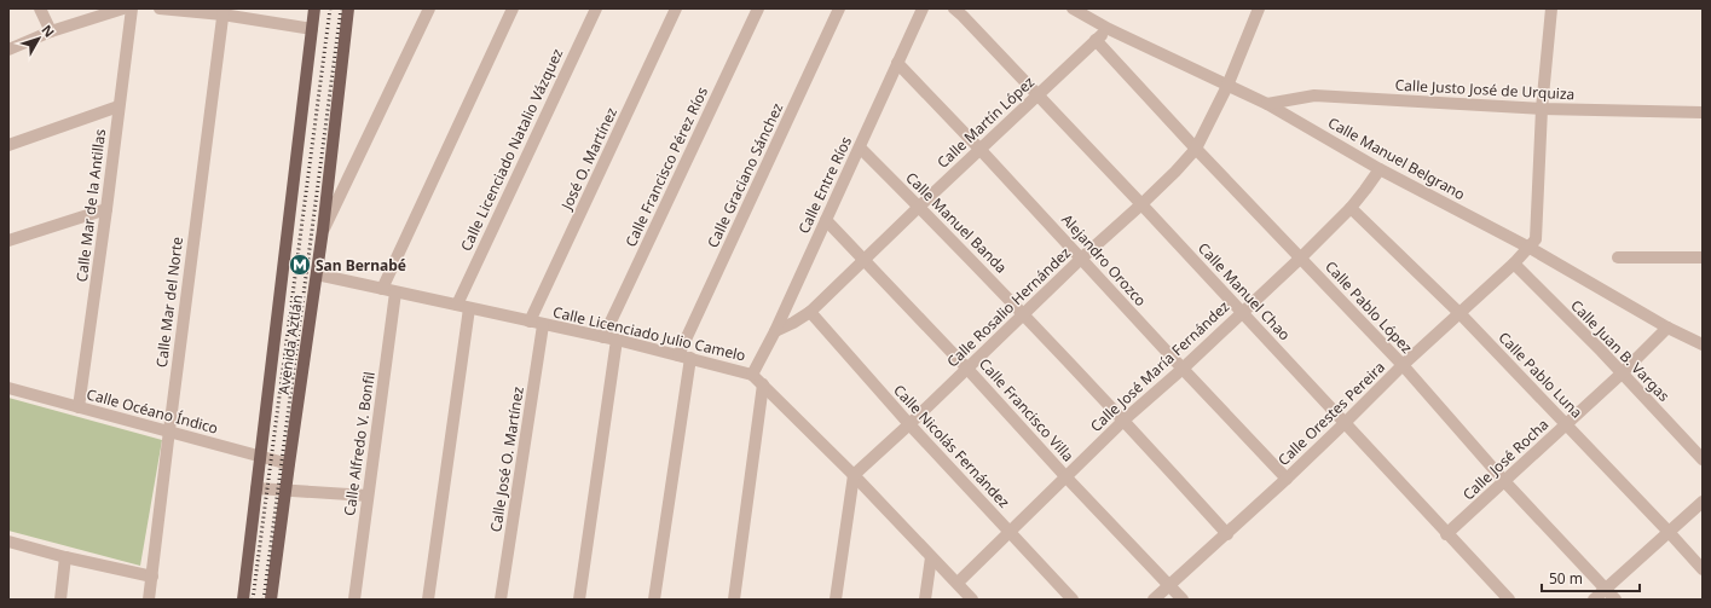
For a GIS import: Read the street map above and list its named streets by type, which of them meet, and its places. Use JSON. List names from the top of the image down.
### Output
{
  "streets": {
    "main road": ["Avenida Aztlán"],
    "street": [
      "Calle Justo José de Urquiza",
      "Calle Martín López",
      "Calle Licenciado Natalio Vázquez",
      "José O. Martínez",
      "Calle Manuel Belgrano",
      "Calle Francisco Pérez Ríos",
      "Calle Graciano Sánchez",
      "Calle Entre Ríos",
      "Calle Mar de la Antillas",
      "Calle Manuel Banda",
      "Alejandro Orozco",
      "Calle Manuel Chao",
      "Calle Mar del Norte",
      "Calle Rosalio Hernández",
      "Calle Pablo López",
      "Calle Licenciado Julio Camelo",
      "Calle Juan B. Vargas",
      "Calle José María Fernández",
      "Calle Pablo Luna",
      "Calle Francisco Villa",
      "Calle Océano Índico",
      "Calle Orestes Pereira",
      "Calle Alfredo V. Bonfil",
      "Calle Nicolás Fernández",
      "Calle José O. Martínez",
      "Calle José Rocha"
    ]
  },
  "crossings": [
    ["Calle Justo José de Urquiza", "Calle Manuel Belgrano"],
    ["Calle Martín López", "Calle Manuel Belgrano"],
    ["Calle Martín López", "Calle Entre Ríos"],
    ["Calle Martín López", "Calle Manuel Banda"],
    ["Calle Martín López", "Alejandro Orozco"],
    ["Calle Martín López", "Calle Manuel Chao"],
    ["Calle Martín López", "Calle Pablo López"],
    ["Calle Martín López", "Calle Francisco Villa"],
    ["Calle Martín López", "Calle Nicolás Fernández"],
    ["Calle Licenciado Natalio Vázquez", "Calle Licenciado Julio Camelo"],
    ["José O. Martínez", "Calle Licenciado Julio Camelo"],
    ["Calle Manuel Belgrano", "Calle Rosalio Hernández"],
    ["Calle Manuel Belgrano", "Calle José María Fernández"],
    ["Calle Manuel Belgrano", "Calle Orestes Pereira"],
    ["Calle Manuel Belgrano", "Calle José Rocha"],
    ["Calle Francisco Pérez Ríos", "Calle Licenciado Julio Camelo"],
    ["Calle Graciano Sánchez", "Calle Licenciado Julio Camelo"],
    ["Calle Entre Ríos", "Calle Manuel Banda"],
    ["Calle Entre Ríos", "Alejandro Orozco"],
    ["Calle Entre Ríos", "Calle Licenciado Julio Camelo"],
    ["Calle Entre Ríos", "Calle Francisco Villa"],
    ["Calle Mar de la Antillas", "Calle Océano Índico"],
    ["Calle Manuel Banda", "Calle Rosalio Hernández"],
    ["Calle Manuel Banda", "Calle José María Fernández"],
    ["Calle Manuel Banda", "Calle Orestes Pereira"],
    ["Alejandro Orozco", "Calle Rosalio Hernández"],
    ["Alejandro Orozco", "Calle José María Fernández"],
    ["Alejandro Orozco", "Calle Orestes Pereira"],
    ["Calle Manuel Chao", "Calle Rosalio Hernández"],
    ["Calle Manuel Chao", "Calle José María Fernández"],
    ["Calle Manuel Chao", "Calle Orestes Pereira"],
    ["Calle Manuel Chao", "Calle José Rocha"],
    ["Calle Mar del Norte", "Calle Océano Índico"],
    ["Calle Rosalio Hernández", "Calle Pablo López"],
    ["Calle Rosalio Hernández", "Calle Licenciado Julio Camelo"],
    ["Calle Rosalio Hernández", "Calle Francisco Villa"],
    ["Calle Rosalio Hernández", "Calle Nicolás Fernández"],
    ["Calle Pablo López", "Calle José María Fernández"],
    ["Calle Pablo López", "Calle Orestes Pereira"],
    ["Calle Pablo López", "Calle José Rocha"],
    ["Calle Licenciado Julio Camelo", "Avenida Aztlán"],
    ["Calle Licenciado Julio Camelo", "Calle José María Fernández"],
    ["Calle Licenciado Julio Camelo", "Calle Alfredo V. Bonfil"],
    ["Calle Licenciado Julio Camelo", "Calle José O. Martínez"],
    ["Avenida Aztlán", "Calle Océano Índico"],
    ["Calle Juan B. Vargas", "Calle Orestes Pereira"],
    ["Calle Juan B. Vargas", "Calle José Rocha"],
    ["Calle José María Fernández", "Calle Pablo Luna"],
    ["Calle José María Fernández", "Calle Francisco Villa"],
    ["Calle José María Fernández", "Calle Nicolás Fernández"],
    ["Calle Pablo Luna", "Calle Orestes Pereira"],
    ["Calle Pablo Luna", "Calle José Rocha"],
    ["Calle Francisco Villa", "Calle Orestes Pereira"]
  ],
  "places": {
    "metro station": ["San Bernabé"]
  },
  "scale_bar": "50 m",
  "north": "top right"
}
